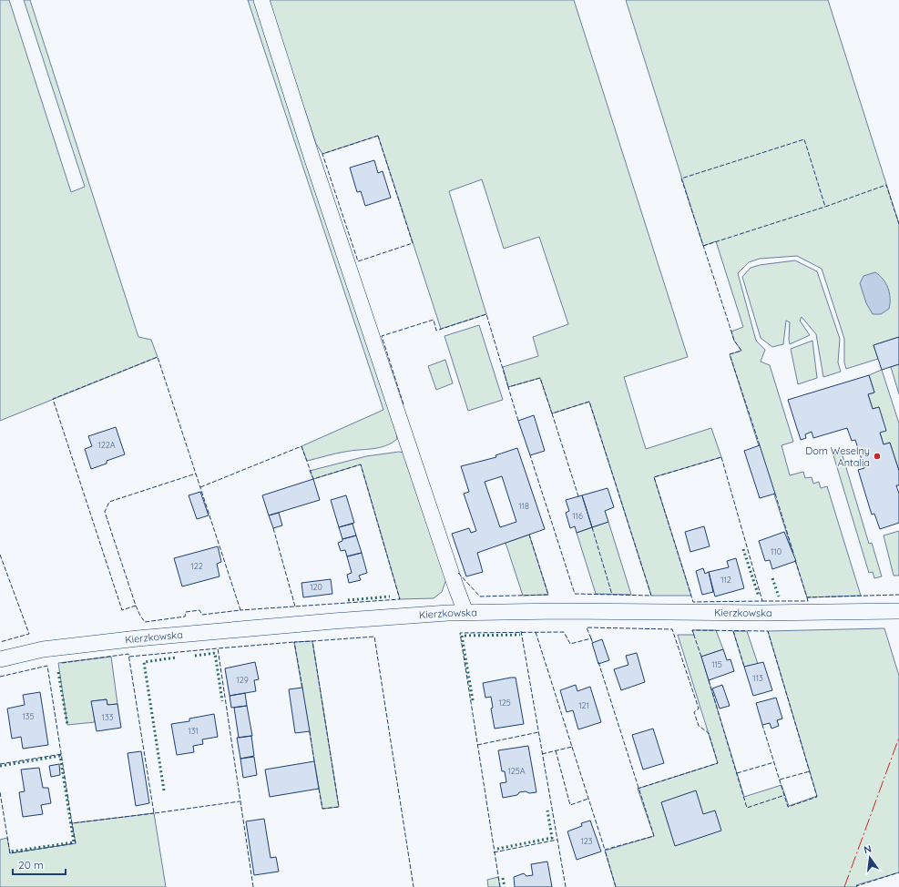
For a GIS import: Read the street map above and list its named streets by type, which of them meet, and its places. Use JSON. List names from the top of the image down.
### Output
{
  "streets": {
    "street": ["Kierzkowska"]
  },
  "places": ["Dom Weselny Antalia"],
  "house_numbers": [
    "122A",
    "118",
    "116",
    "110",
    "122",
    "112",
    "120",
    "115",
    "113",
    "129",
    "125",
    "121",
    "135",
    "133",
    "131",
    "125A",
    "123"
  ],
  "scale_bar": "20 m",
  "north": "top"
}
